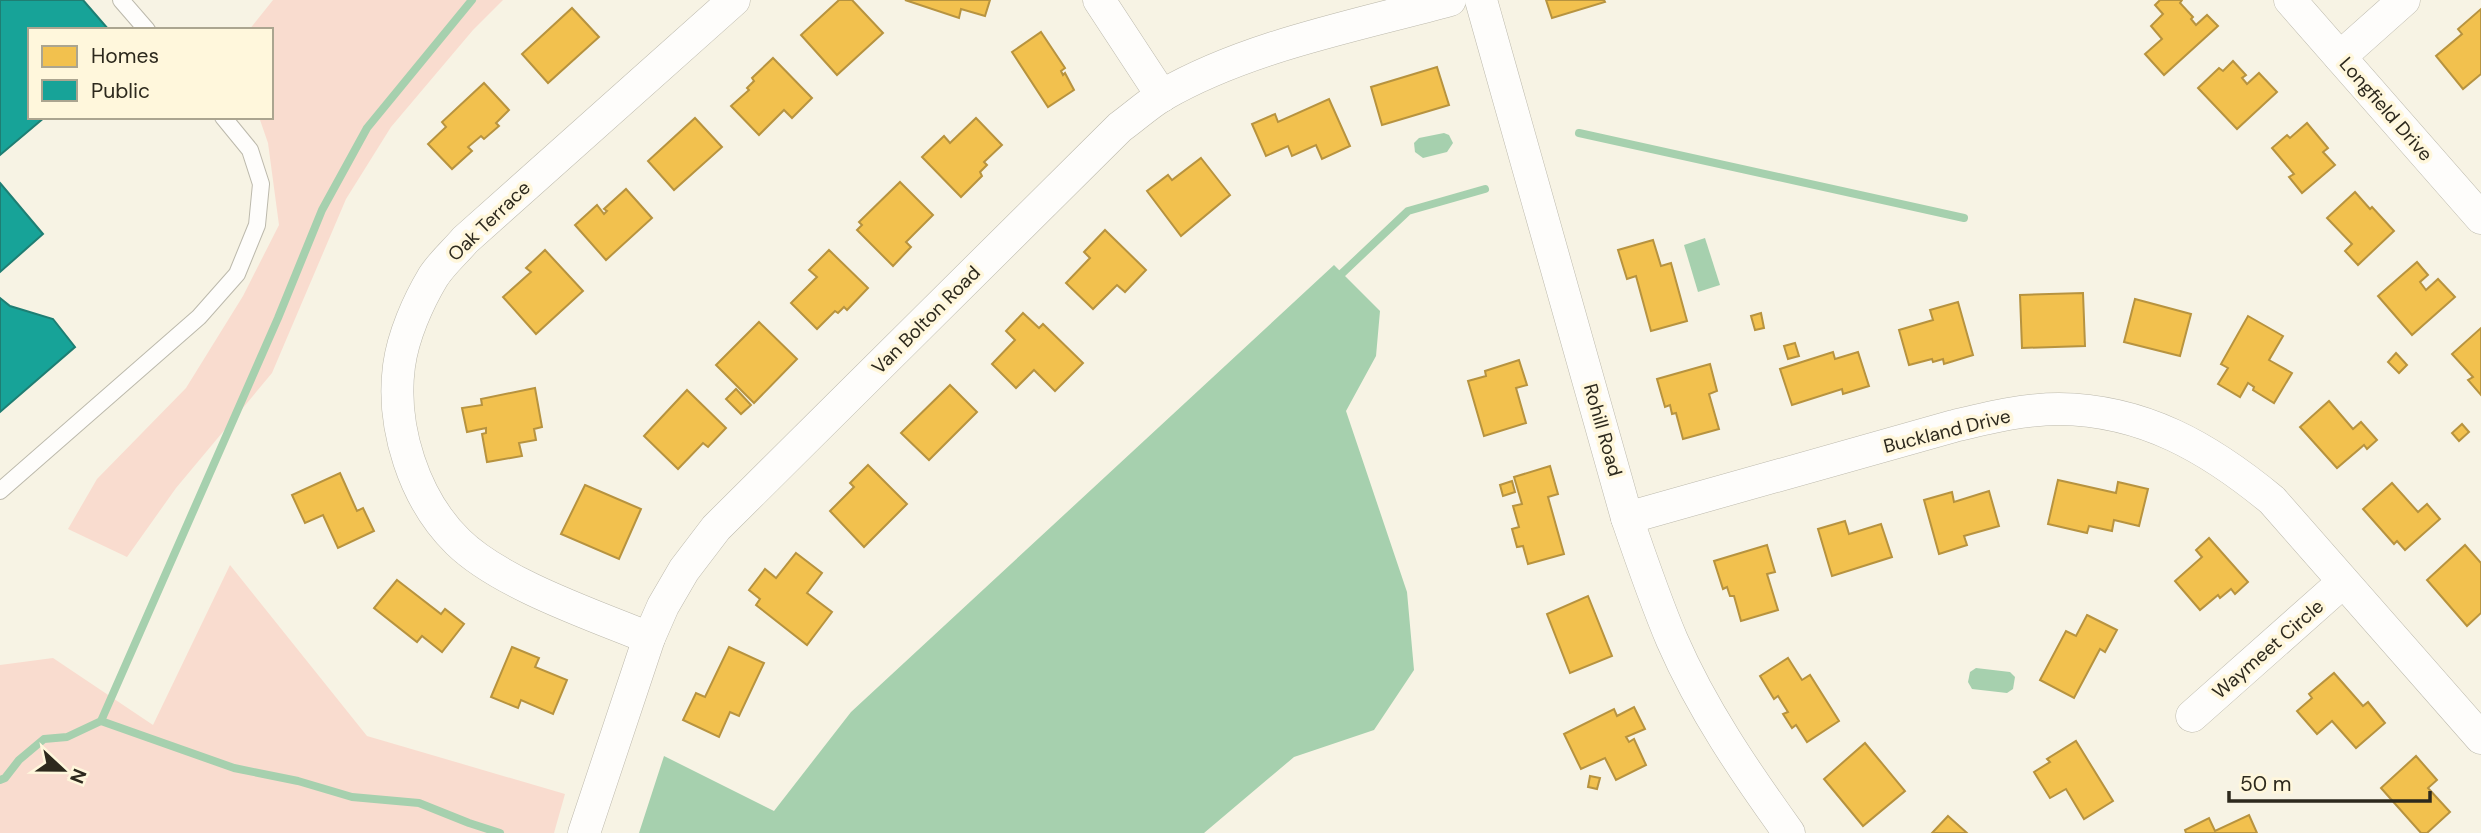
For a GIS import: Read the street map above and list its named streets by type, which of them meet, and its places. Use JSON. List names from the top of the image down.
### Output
{
  "streets": {
    "street": [
      "Longfield Drive",
      "Oak Terrace",
      "Van Bolton Road",
      "Rohill Road",
      "Buckland Drive",
      "Waymeet Circle"
    ]
  },
  "crossings": [
    ["Oak Terrace", "Van Bolton Road"],
    ["Rohill Road", "Buckland Drive"],
    ["Buckland Drive", "Waymeet Circle"]
  ],
  "legend": ["Homes", "Public"],
  "scale_bar": "50 m",
  "north": "right"
}
